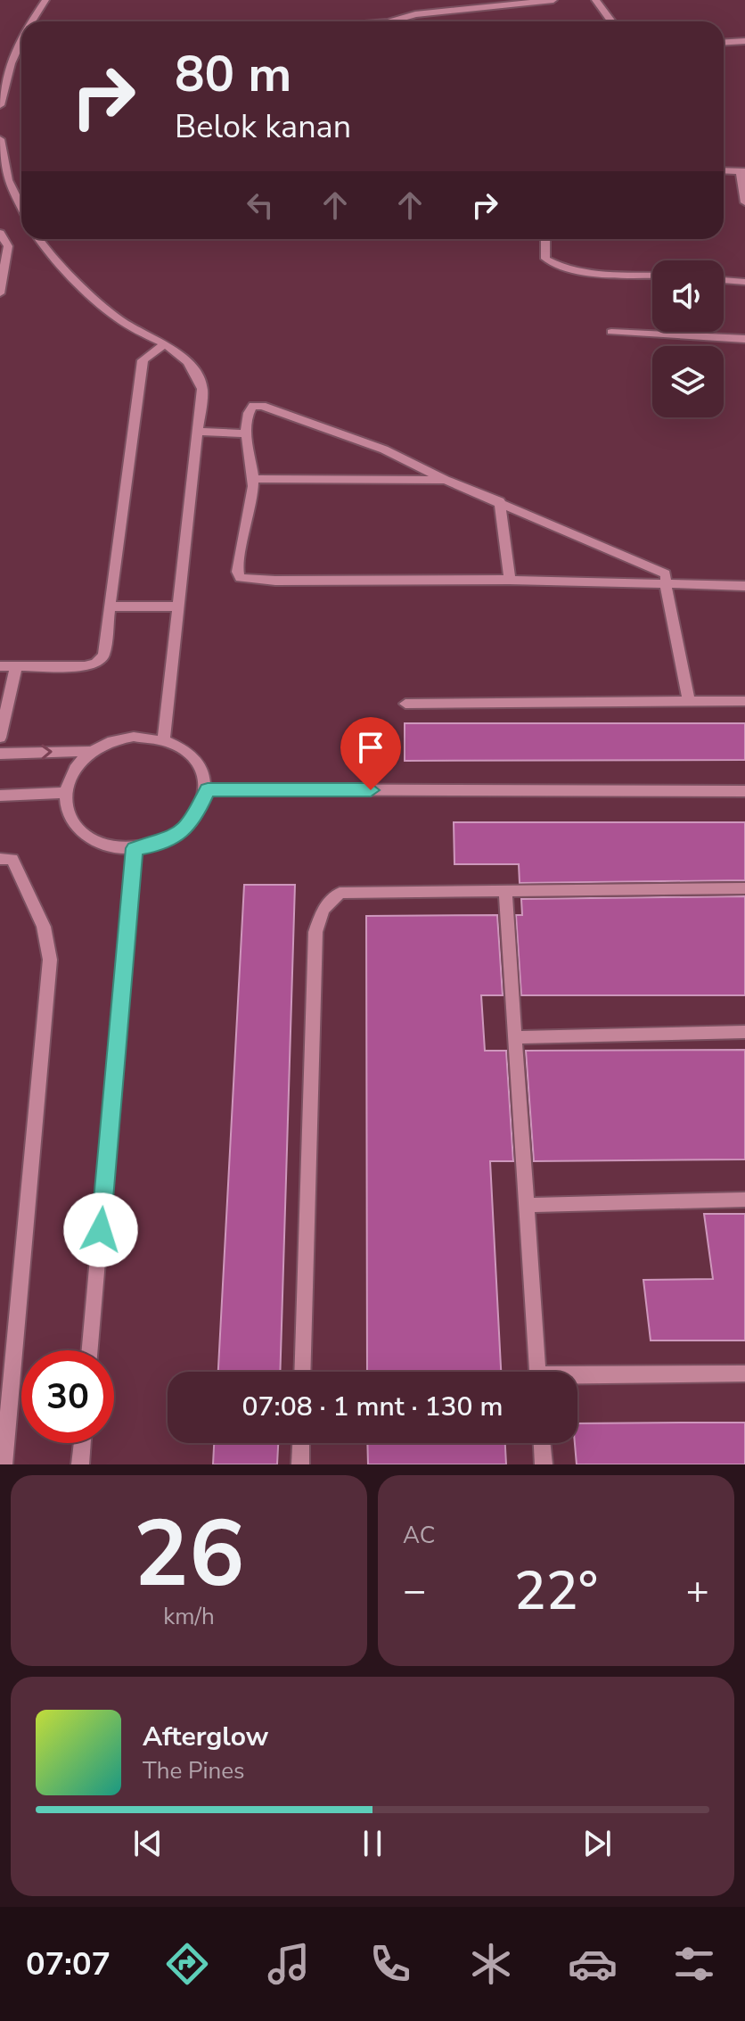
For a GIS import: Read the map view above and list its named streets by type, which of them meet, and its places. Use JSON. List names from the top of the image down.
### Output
{
  "page": {
    "turn": ["80 m", "Belok kanan"],
    "limit": "30",
    "trip": "07:08 · 1 mnt · 130 m",
    "tile": [
      ["26", "km/h"],
      "AC"
    ],
    "heat": ["−", "22°", "+"],
    "song": ["Afterglow", "The Pines"],
    "tabs": "07:07"
  }
}
